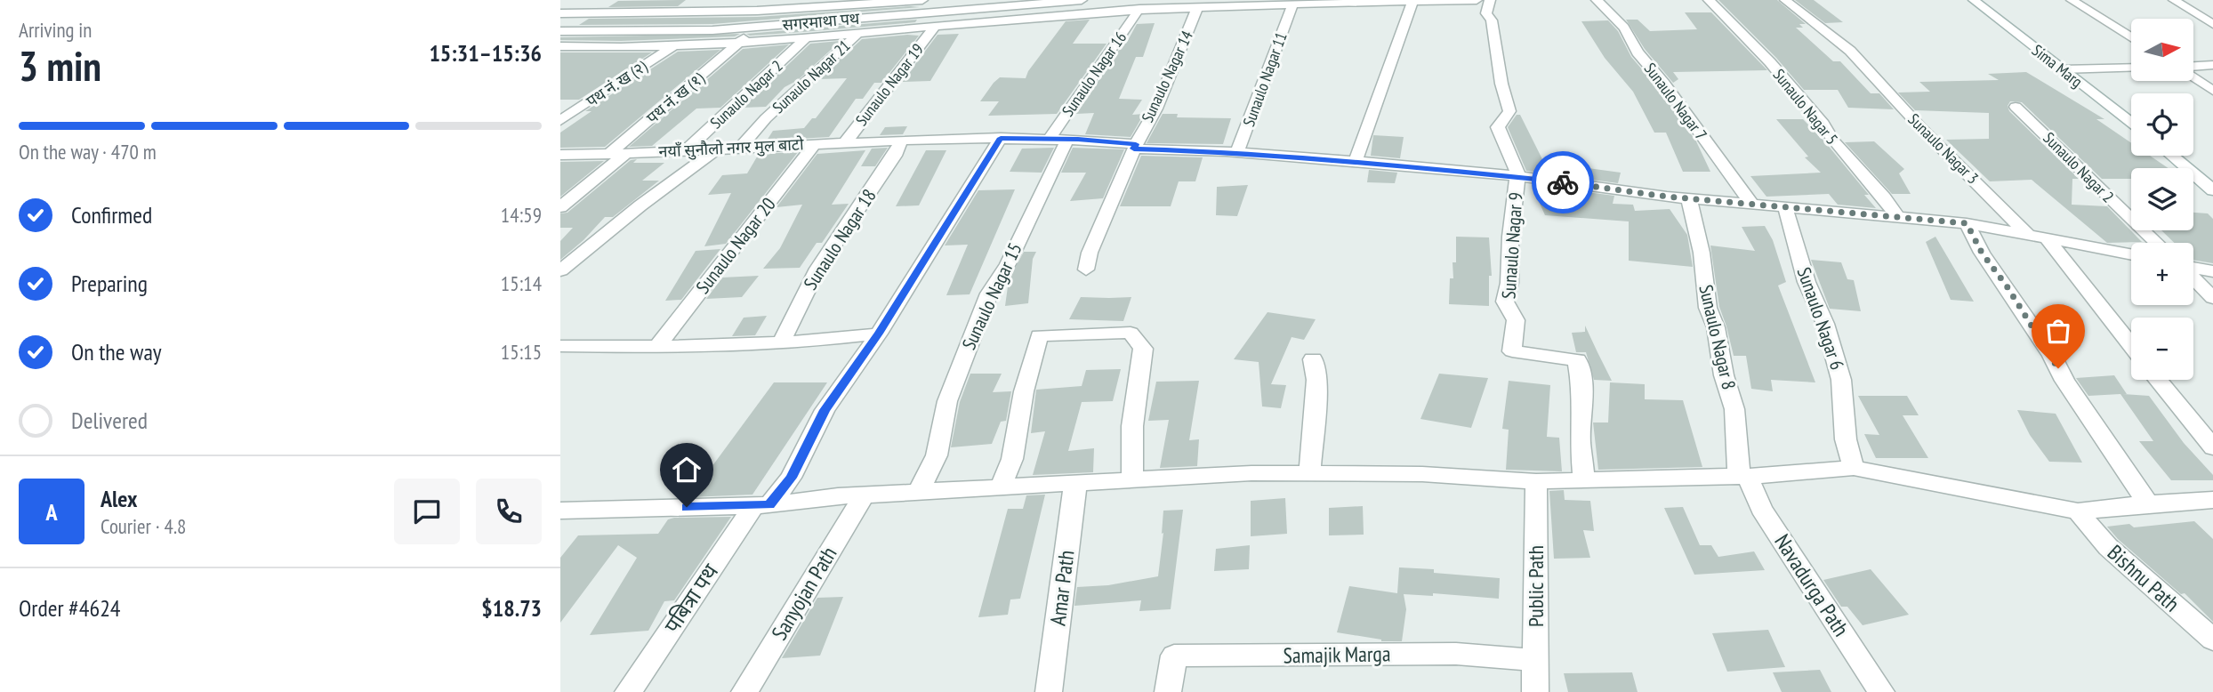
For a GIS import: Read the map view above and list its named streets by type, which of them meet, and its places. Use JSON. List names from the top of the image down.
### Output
{
  "streets": {
    "street": [
      "सगरमाथा पथ",
      "Sima Marg",
      "Sunaulo Nagar 16",
      "Sunaulo Nagar 21",
      "Sunaulo Nagar 14",
      "Sunaulo Nagar 11",
      "पथ नं. ख (२)",
      "Sunaulo Nagar 19",
      "Sunaulo Nagar 2",
      "पथ नं. ख (१)",
      "Sunaulo Nagar 7",
      "Sunaulo Nagar 5",
      "नयाँ सुनौलो नगर मुल बाटो",
      "Sunaulo Nagar 3",
      "Sunaulo Nagar 18",
      "Sunaulo Nagar 20",
      "Sunaulo Nagar 9",
      "Sunaulo Nagar 15",
      "Sunaulo Nagar 6",
      "Sunaulo Nagar 8",
      "Bishnu Path",
      "Navadurga Path",
      "Public Path",
      "Amar Path",
      "Sanyojan Path",
      "पबित्रा पथ",
      "Samajik Marga"
    ]
  },
  "crossings": [
    ["सगरमाथा पथ", "Sunaulo Nagar 19"],
    ["Sunaulo Nagar 16", "नयाँ सुनौलो नगर मुल बाटो"],
    ["Sunaulo Nagar 16", "Sunaulo Nagar 15"],
    ["Sunaulo Nagar 21", "नयाँ सुनौलो नगर मुल बाटो"],
    ["Sunaulo Nagar 14", "नयाँ सुनौलो नगर मुल बाटो"],
    ["Sunaulo Nagar 11", "नयाँ सुनौलो नगर मुल बाटो"],
    ["Sunaulo Nagar 19", "नयाँ सुनौलो नगर मुल बाटो"],
    ["Sunaulo Nagar 2", "नयाँ सुनौलो नगर मुल बाटो"],
    ["पथ नं. ख (१)", "नयाँ सुनौलो नगर मुल बाटो"],
    ["Sunaulo Nagar 7", "नयाँ सुनौलो नगर मुल बाटो"],
    ["Sunaulo Nagar 5", "नयाँ सुनौलो नगर मुल बाटो"],
    ["नयाँ सुनौलो नगर मुल बाटो", "Sunaulo Nagar 3"],
    ["नयाँ सुनौलो नगर मुल बाटो", "Sunaulo Nagar 18"],
    ["नयाँ सुनौलो नगर मुल बाटो", "Sunaulo Nagar 20"],
    ["नयाँ सुनौलो नगर मुल बाटो", "Sunaulo Nagar 9"],
    ["नयाँ सुनौलो नगर मुल बाटो", "Sunaulo Nagar 15"],
    ["नयाँ सुनौलो नगर मुल बाटो", "Sunaulo Nagar 6"],
    ["नयाँ सुनौलो नगर मुल बाटो", "Sunaulo Nagar 8"],
    ["नयाँ सुनौलो नगर मुल बाटो", "पबित्रा पथ"],
    ["Sunaulo Nagar 8", "Navadurga Path"],
    ["Public Path", "Samajik Marga"]
  ],
  "north": "right",
  "page": {
    "heading": ["3 min", "Arriving in", "15:31–15:36"],
    "panel": [
      "Alex",
      "Courier · 4.8",
      "Order #4624",
      "$18.73"
    ],
    "map_buttons": ["+", "−"],
    "bar": "On the way · 470 m",
    "list": [
      ["Confirmed", "14:59"],
      ["Preparing", "15:14"],
      ["On the way", "15:15"],
      "Delivered"
    ],
    "round": "A"
  }
}
